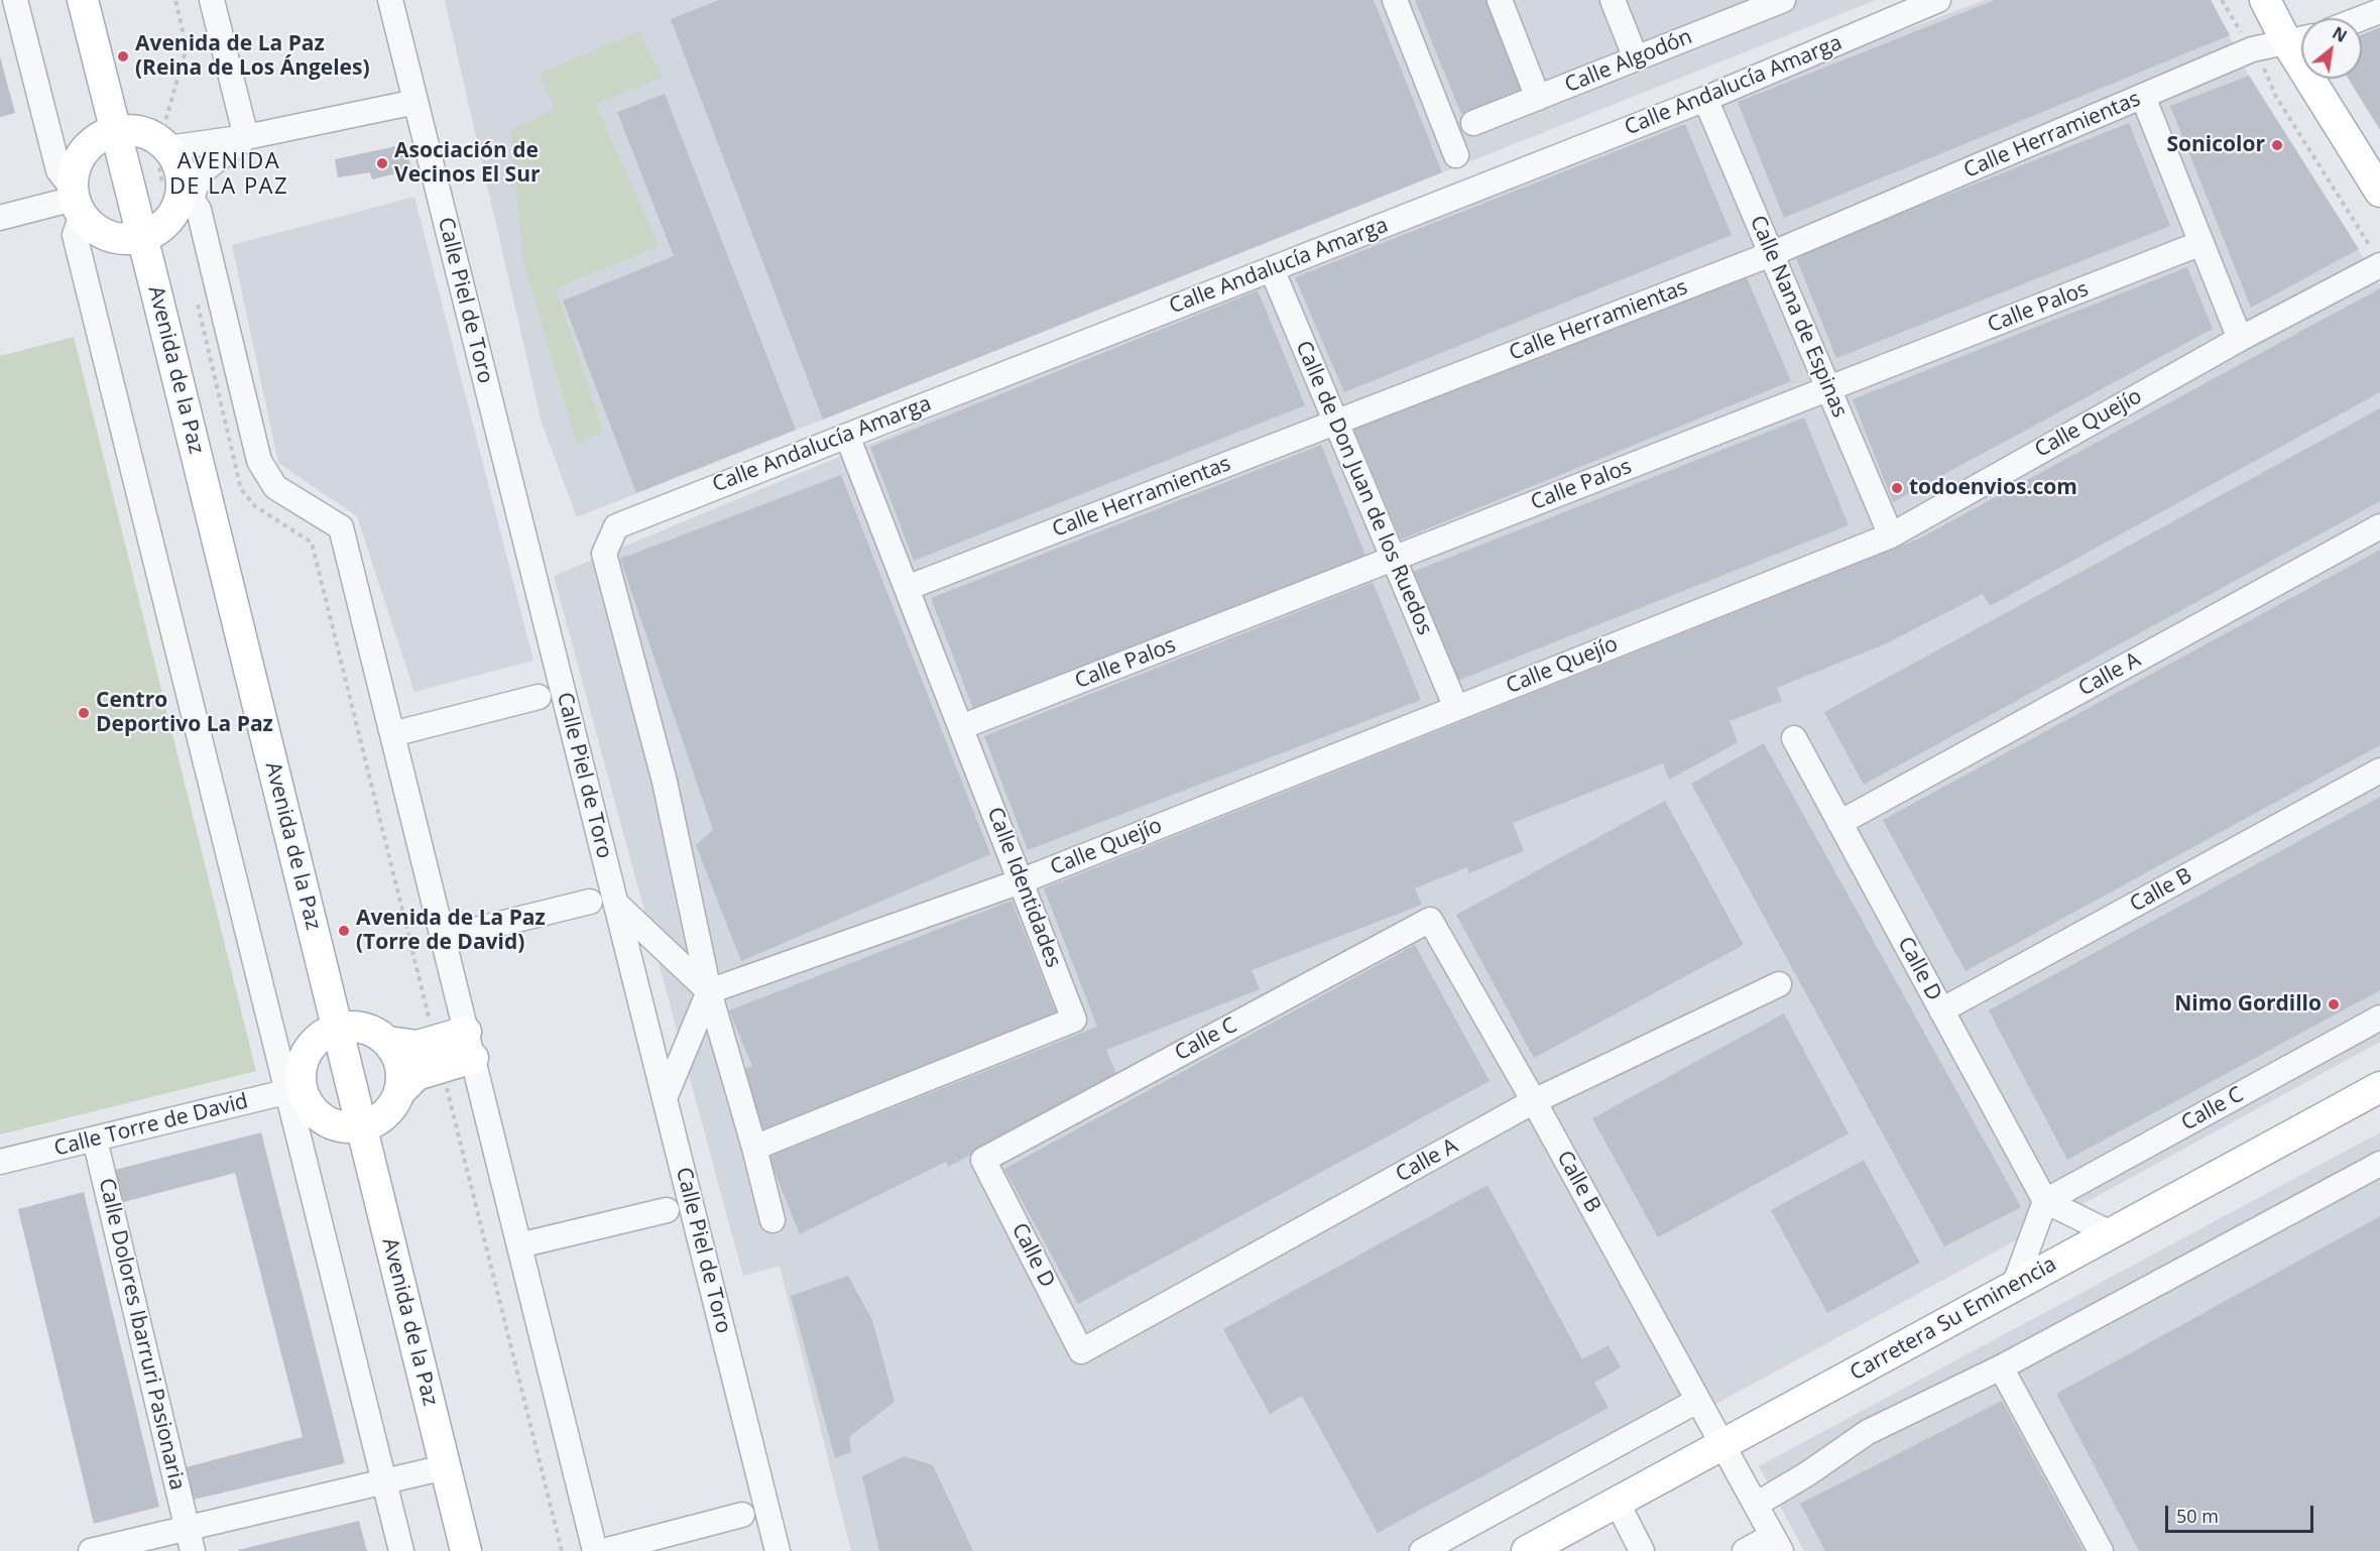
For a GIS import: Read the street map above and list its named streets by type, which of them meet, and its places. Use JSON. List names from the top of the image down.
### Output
{
  "streets": {
    "main road": ["Avenida de la Paz", "Carretera Su Eminencia"],
    "street": [
      "Calle Algodón",
      "Calle Andalucía Amarga",
      "Calle Herramientas",
      "Calle Piel de Toro",
      "Calle Palos",
      "Calle Nana de Espinas",
      "Calle Quejío",
      "Calle de Don Juan de los Ruedos",
      "Calle A",
      "Calle Identidades",
      "Calle B",
      "Calle D",
      "Calle C",
      "Calle Torre de David",
      "Calle Dolores Ibarruri Pasionaria"
    ]
  },
  "crossings": [
    ["Calle Andalucía Amarga", "Calle Nana de Espinas"],
    ["Calle Andalucía Amarga", "Calle Quejío"],
    ["Calle Andalucía Amarga", "Calle de Don Juan de los Ruedos"],
    ["Calle Andalucía Amarga", "Calle Identidades"],
    ["Calle Herramientas", "Calle Nana de Espinas"],
    ["Calle Herramientas", "Calle de Don Juan de los Ruedos"],
    ["Calle Herramientas", "Calle Identidades"],
    ["Calle Palos", "Calle Nana de Espinas"],
    ["Calle Palos", "Calle de Don Juan de los Ruedos"],
    ["Calle Palos", "Calle Identidades"],
    ["Calle Nana de Espinas", "Calle Quejío"],
    ["Calle Quejío", "Calle de Don Juan de los Ruedos"],
    ["Calle Quejío", "Calle Identidades"],
    ["Calle A", "Calle B"],
    ["Calle A", "Calle D"],
    ["Calle B", "Calle D"],
    ["Calle B", "Calle C"],
    ["Calle B", "Carretera Su Eminencia"],
    ["Calle D", "Calle C"],
    ["Calle Torre de David", "Calle Dolores Ibarruri Pasionaria"]
  ],
  "districts": ["AVENIDA DE LA PAZ"],
  "places": [
    "Avenida de La Paz (Reina de Los Ángeles)",
    "Sonicolor",
    "Asociación de Vecinos El Sur",
    "todoenvios.com",
    "Centro Deportivo La Paz",
    "Avenida de La Paz (Torre de David)",
    "Nimo Gordillo"
  ],
  "scale_bar": "50 m",
  "north": "top right"
}
